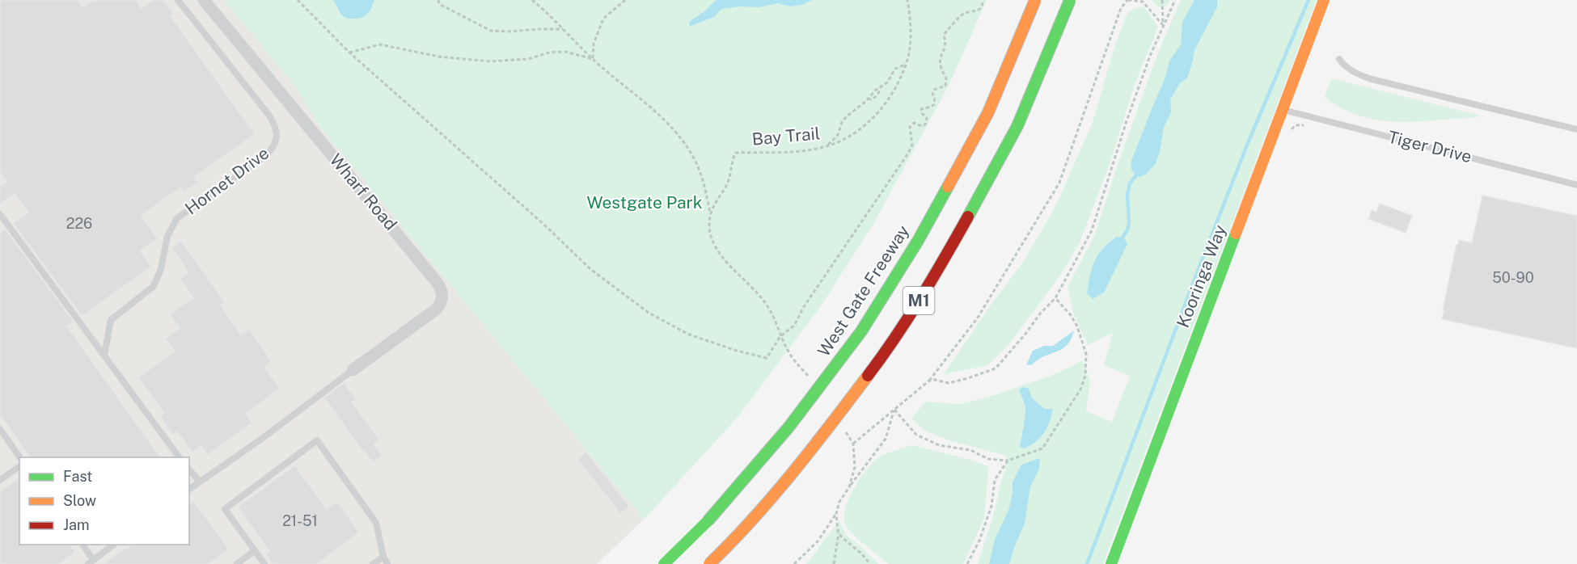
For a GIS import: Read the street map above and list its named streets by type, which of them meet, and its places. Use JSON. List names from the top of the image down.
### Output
{
  "streets": {
    "main road": ["Kooringa Way", "West Gate Freeway", "M1"],
    "street": ["Wharf Road"],
    "lane": ["Tiger Drive", "Hornet Drive"],
    "path": ["Bay Trail"]
  },
  "crossings": [
    ["Tiger Drive", "Kooringa Way"]
  ],
  "parks": ["Westgate Park"],
  "house_numbers": ["226", "50-90", "21-51"],
  "legend": ["Fast", "Slow", "Jam"]
}
